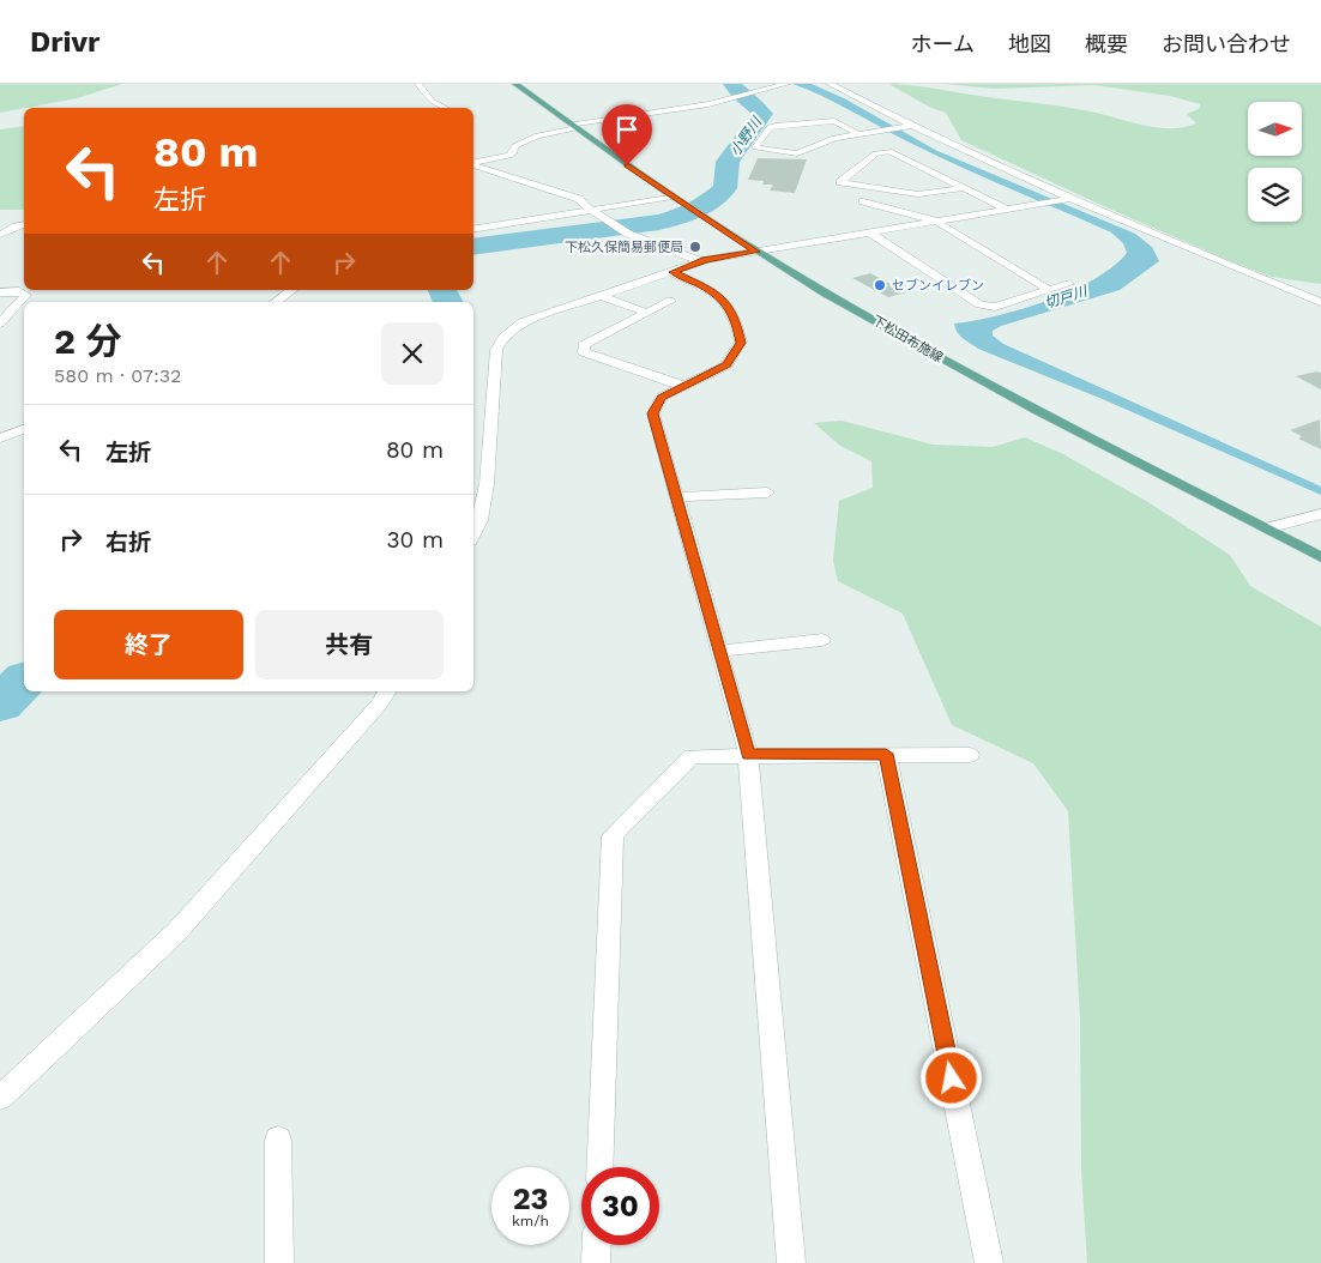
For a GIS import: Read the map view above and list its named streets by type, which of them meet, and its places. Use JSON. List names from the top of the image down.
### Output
{
  "streets": {
    "main road": ["下松田布施線"]
  },
  "water": ["小野川", "切戸川"],
  "places": ["下松久保簡易郵便局", "セブンイレブン"],
  "north": "right",
  "page": {
    "header": "Drivr",
    "nav": [
      "ホーム",
      "地図",
      "概要",
      "お問い合わせ"
    ],
    "turn": ["80 m", "左折"],
    "heading": ["2 分", "580 m · 07:32"],
    "list": [
      {
        "name": "左折",
        "value": "80 m"
      },
      {
        "name": "右折",
        "value": "30 m"
      }
    ],
    "buttons": ["終了", "共有"],
    "speed": "23 km/h",
    "limit": "30"
  }
}
